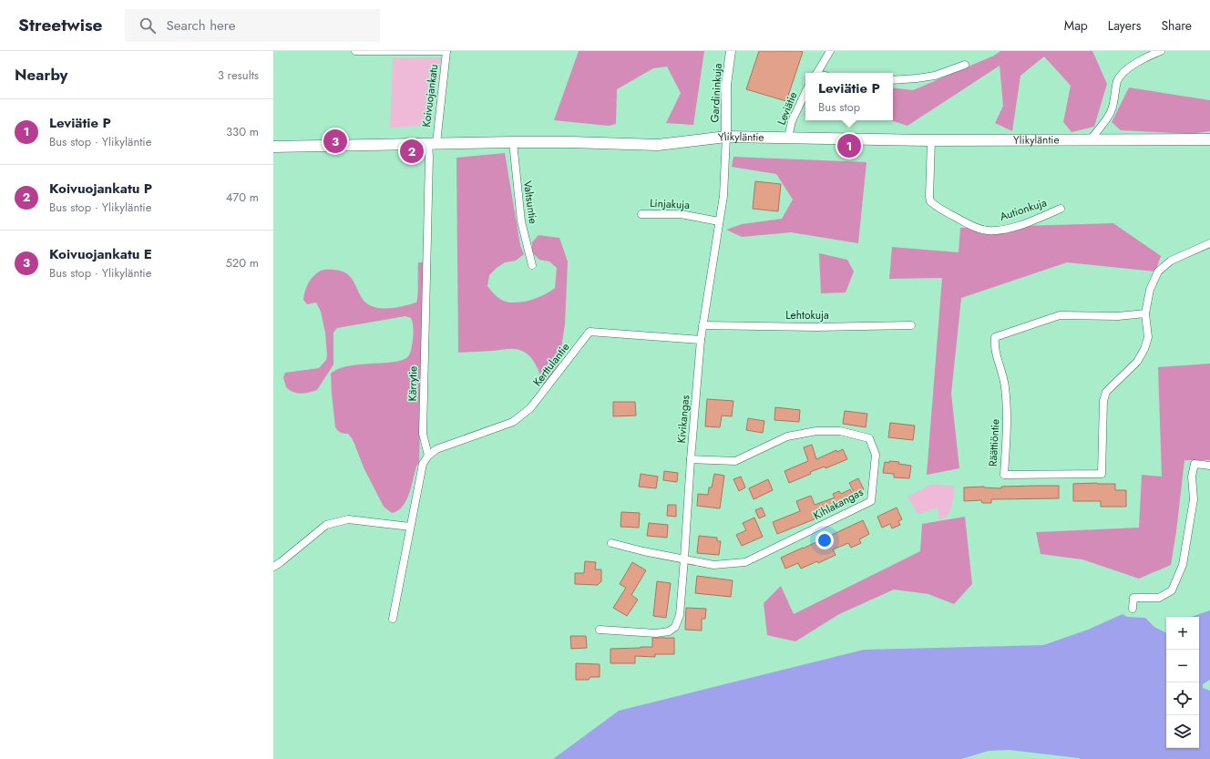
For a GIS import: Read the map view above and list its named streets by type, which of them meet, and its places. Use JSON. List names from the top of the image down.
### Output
{
  "streets": {
    "main road": ["Ylikyläntie"],
    "street": [
      "Gardininkuja",
      "Koivuojankatu",
      "Leviätie",
      "Valtsuntie",
      "Linjakuja",
      "Autionkuja",
      "Lehtokuja",
      "Kerttulantie",
      "Kärrytie",
      "Kivikangas",
      "Räättiöntie",
      "Kihlakangas"
    ]
  },
  "crossings": [
    ["Gardininkuja", "Ylikyläntie"],
    ["Gardininkuja", "Kivikangas"],
    ["Koivuojankatu", "Ylikyläntie"],
    ["Koivuojankatu", "Kärrytie"],
    ["Leviätie", "Ylikyläntie"],
    ["Ylikyläntie", "Valtsuntie"],
    ["Ylikyläntie", "Autionkuja"],
    ["Ylikyläntie", "Kärrytie"],
    ["Ylikyläntie", "Kivikangas"],
    ["Linjakuja", "Kivikangas"],
    ["Lehtokuja", "Kivikangas"],
    ["Kerttulantie", "Kärrytie"],
    ["Kerttulantie", "Kivikangas"],
    ["Kivikangas", "Kihlakangas"]
  ],
  "page": {
    "header": "Streetwise",
    "search": "Search here",
    "nav": ["Map", "Layers", "Share"],
    "heading": ["Nearby", "3 results"],
    "popup": ["Leviätie P", "Bus stop"],
    "list": [
      {
        "mark": "1",
        "name": "Leviätie P",
        "note": "Bus stop · Ylikyläntie",
        "value": "330 m"
      },
      {
        "mark": "2",
        "name": "Koivuojankatu P",
        "note": "Bus stop · Ylikyläntie",
        "value": "470 m"
      },
      {
        "mark": "3",
        "name": "Koivuojankatu E",
        "note": "Bus stop · Ylikyläntie",
        "value": "520 m"
      }
    ],
    "pins": ["3", "1", "2"],
    "map_buttons": ["+", "−"]
  }
}
